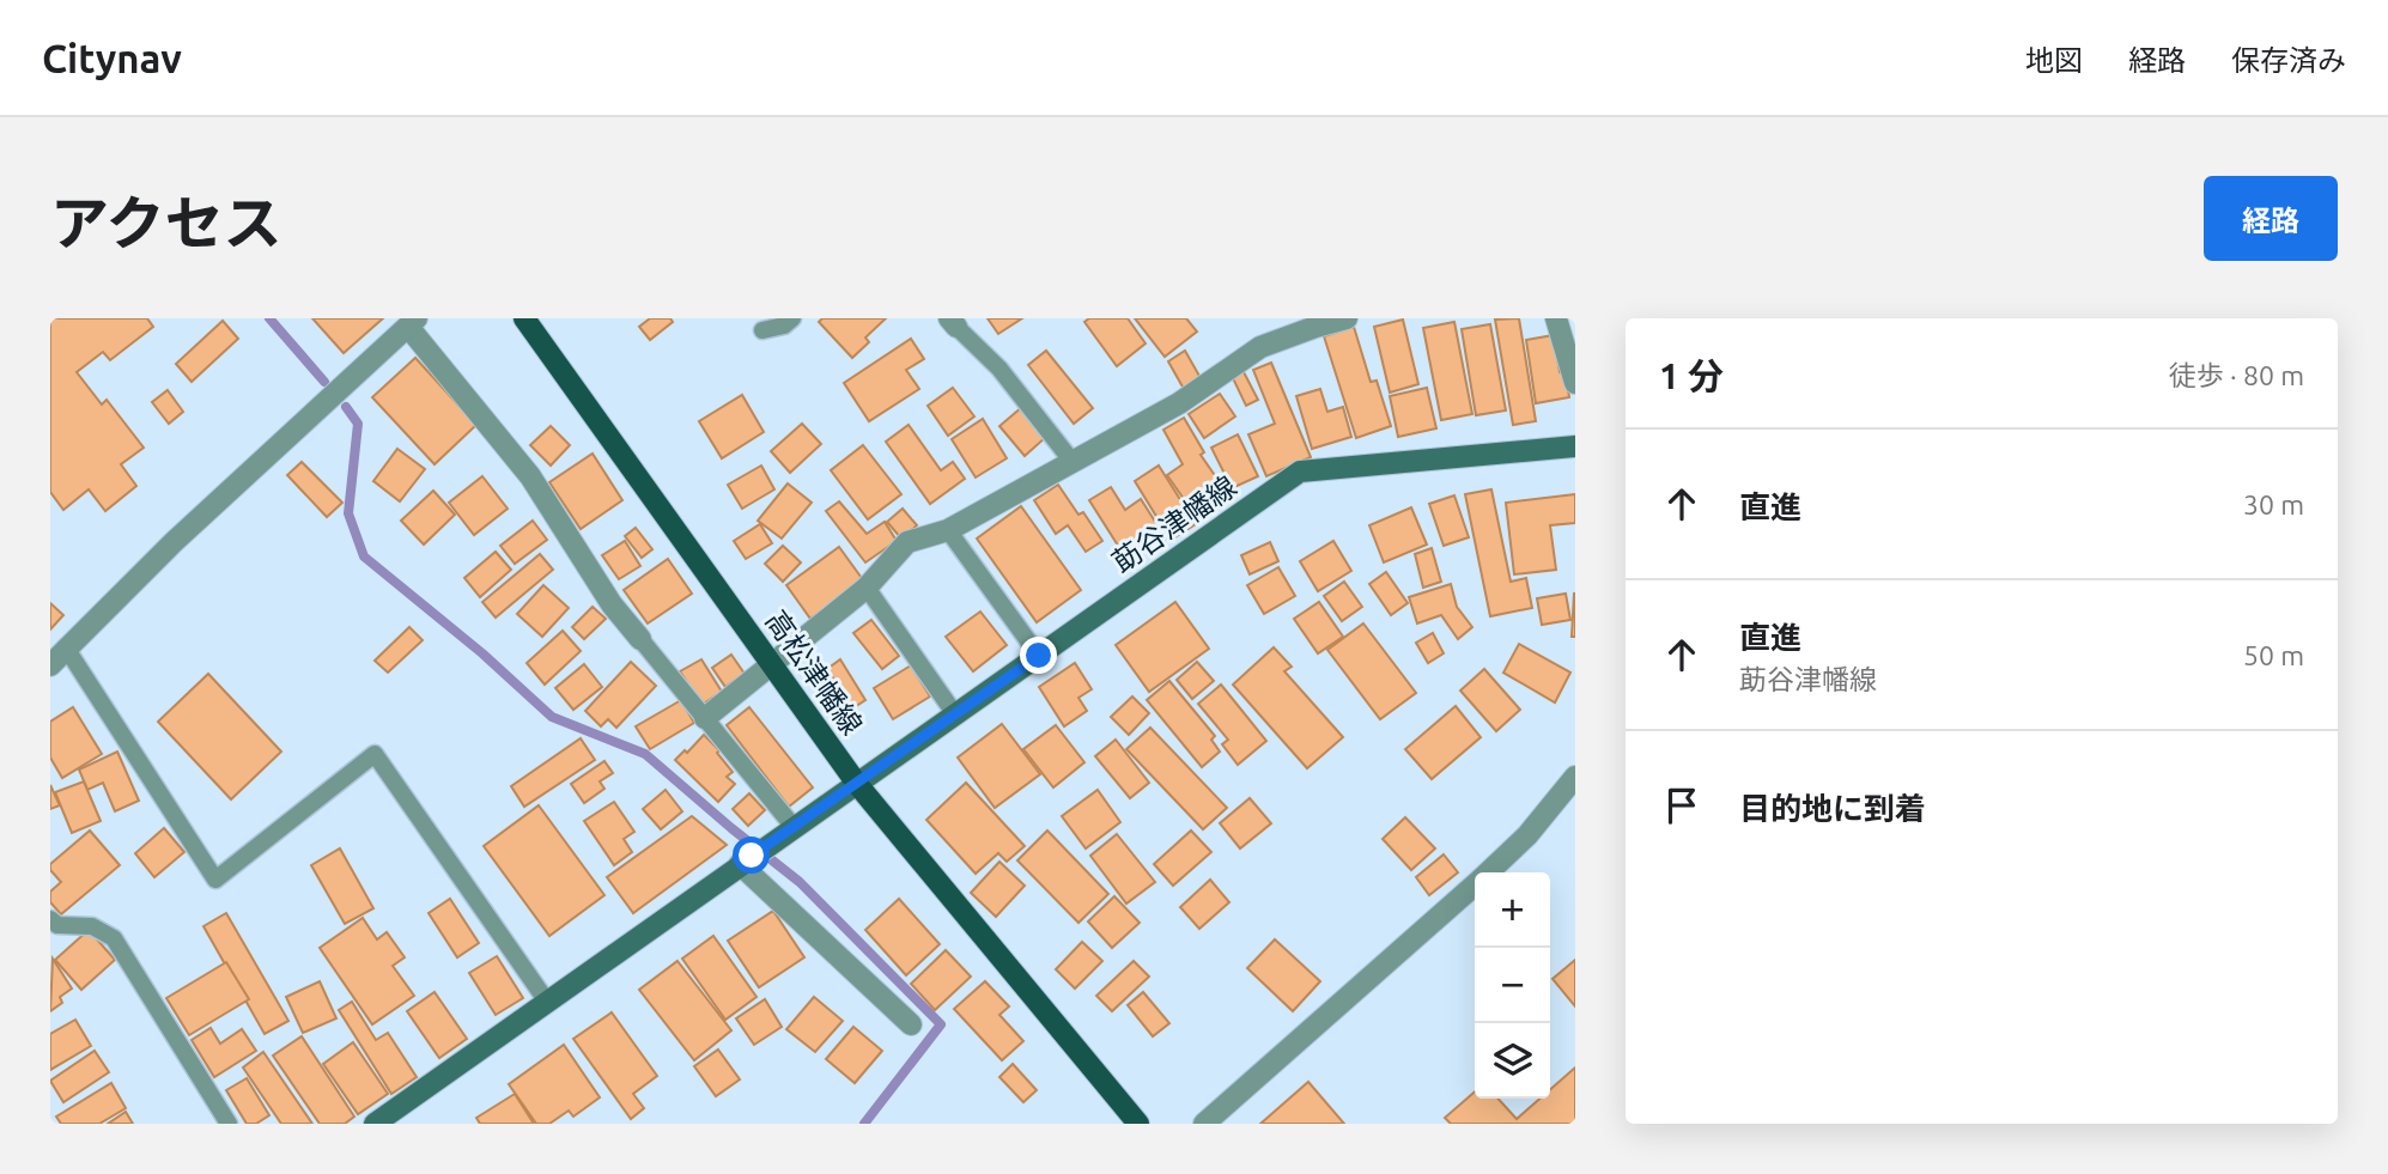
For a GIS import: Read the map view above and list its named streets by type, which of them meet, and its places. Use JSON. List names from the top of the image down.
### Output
{
  "streets": {
    "main road": ["莇谷津幡線", "高松津幡線"]
  },
  "crossings": [
    ["莇谷津幡線", "高松津幡線"]
  ],
  "page": {
    "header": "Citynav",
    "nav": ["地図", "経路", "保存済み"],
    "title": "アクセス",
    "buttons": "経路",
    "heading": ["1 分", "徒歩 · 80 m"],
    "list": [
      ["直進", "30 m"],
      ["直進", "莇谷津幡線", "50 m"],
      "目的地に到着"
    ],
    "map_buttons": ["+", "−"]
  }
}
